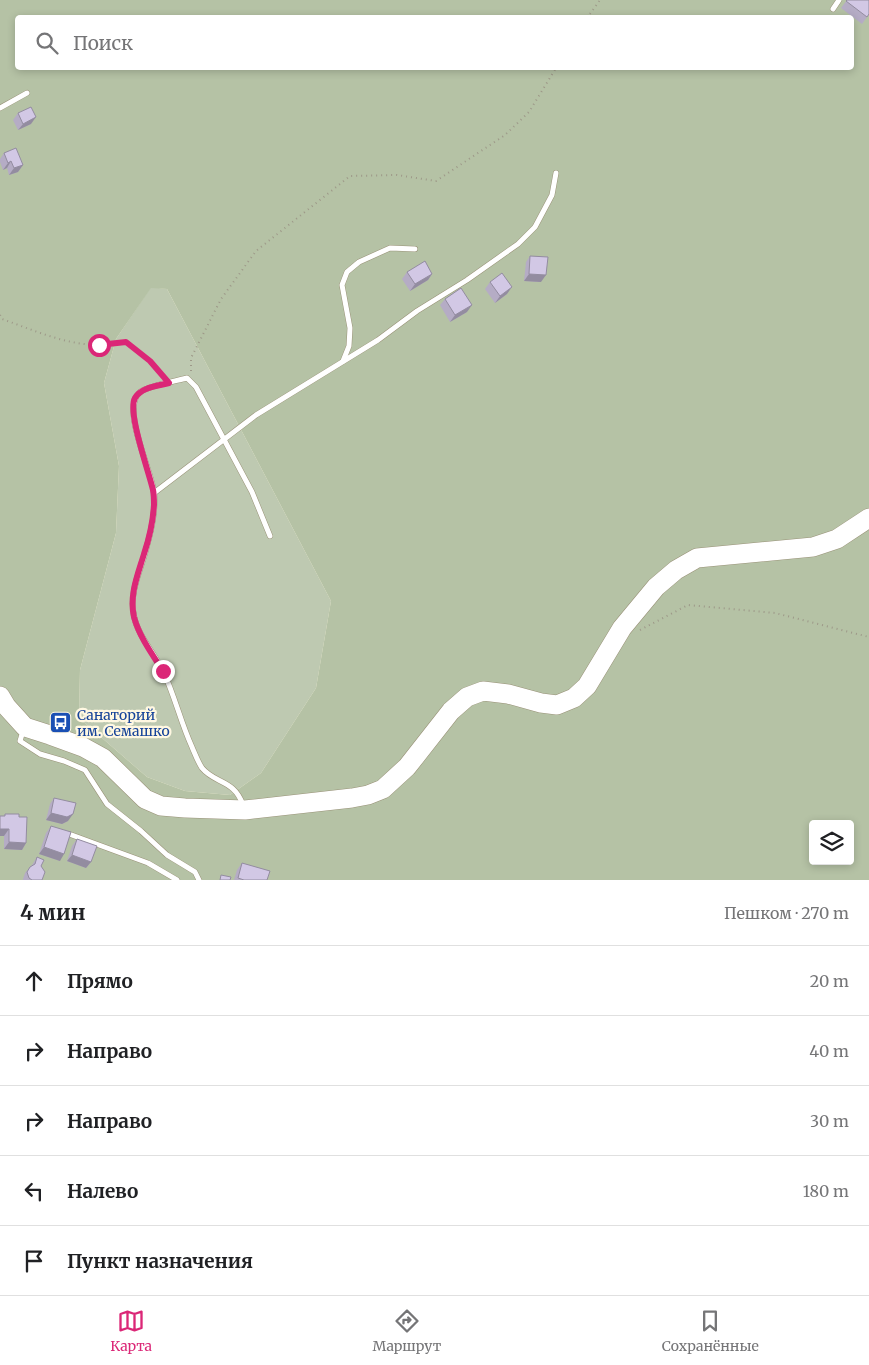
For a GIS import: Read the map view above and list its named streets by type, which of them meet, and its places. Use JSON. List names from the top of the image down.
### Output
{
  "places": {
    "bus stop": ["Санаторий им. Семашко"]
  },
  "page": {
    "search": "Поиск",
    "heading": ["4 мин", "Пешком · 270 m"],
    "list": [
      ["Прямо", "20 m"],
      ["Направо", "40 m"],
      ["Направо", "30 m"],
      ["Налево", "180 m"],
      "Пункт назначения"
    ],
    "nav": ["Карта", "Маршрут", "Сохранённые"]
  }
}
